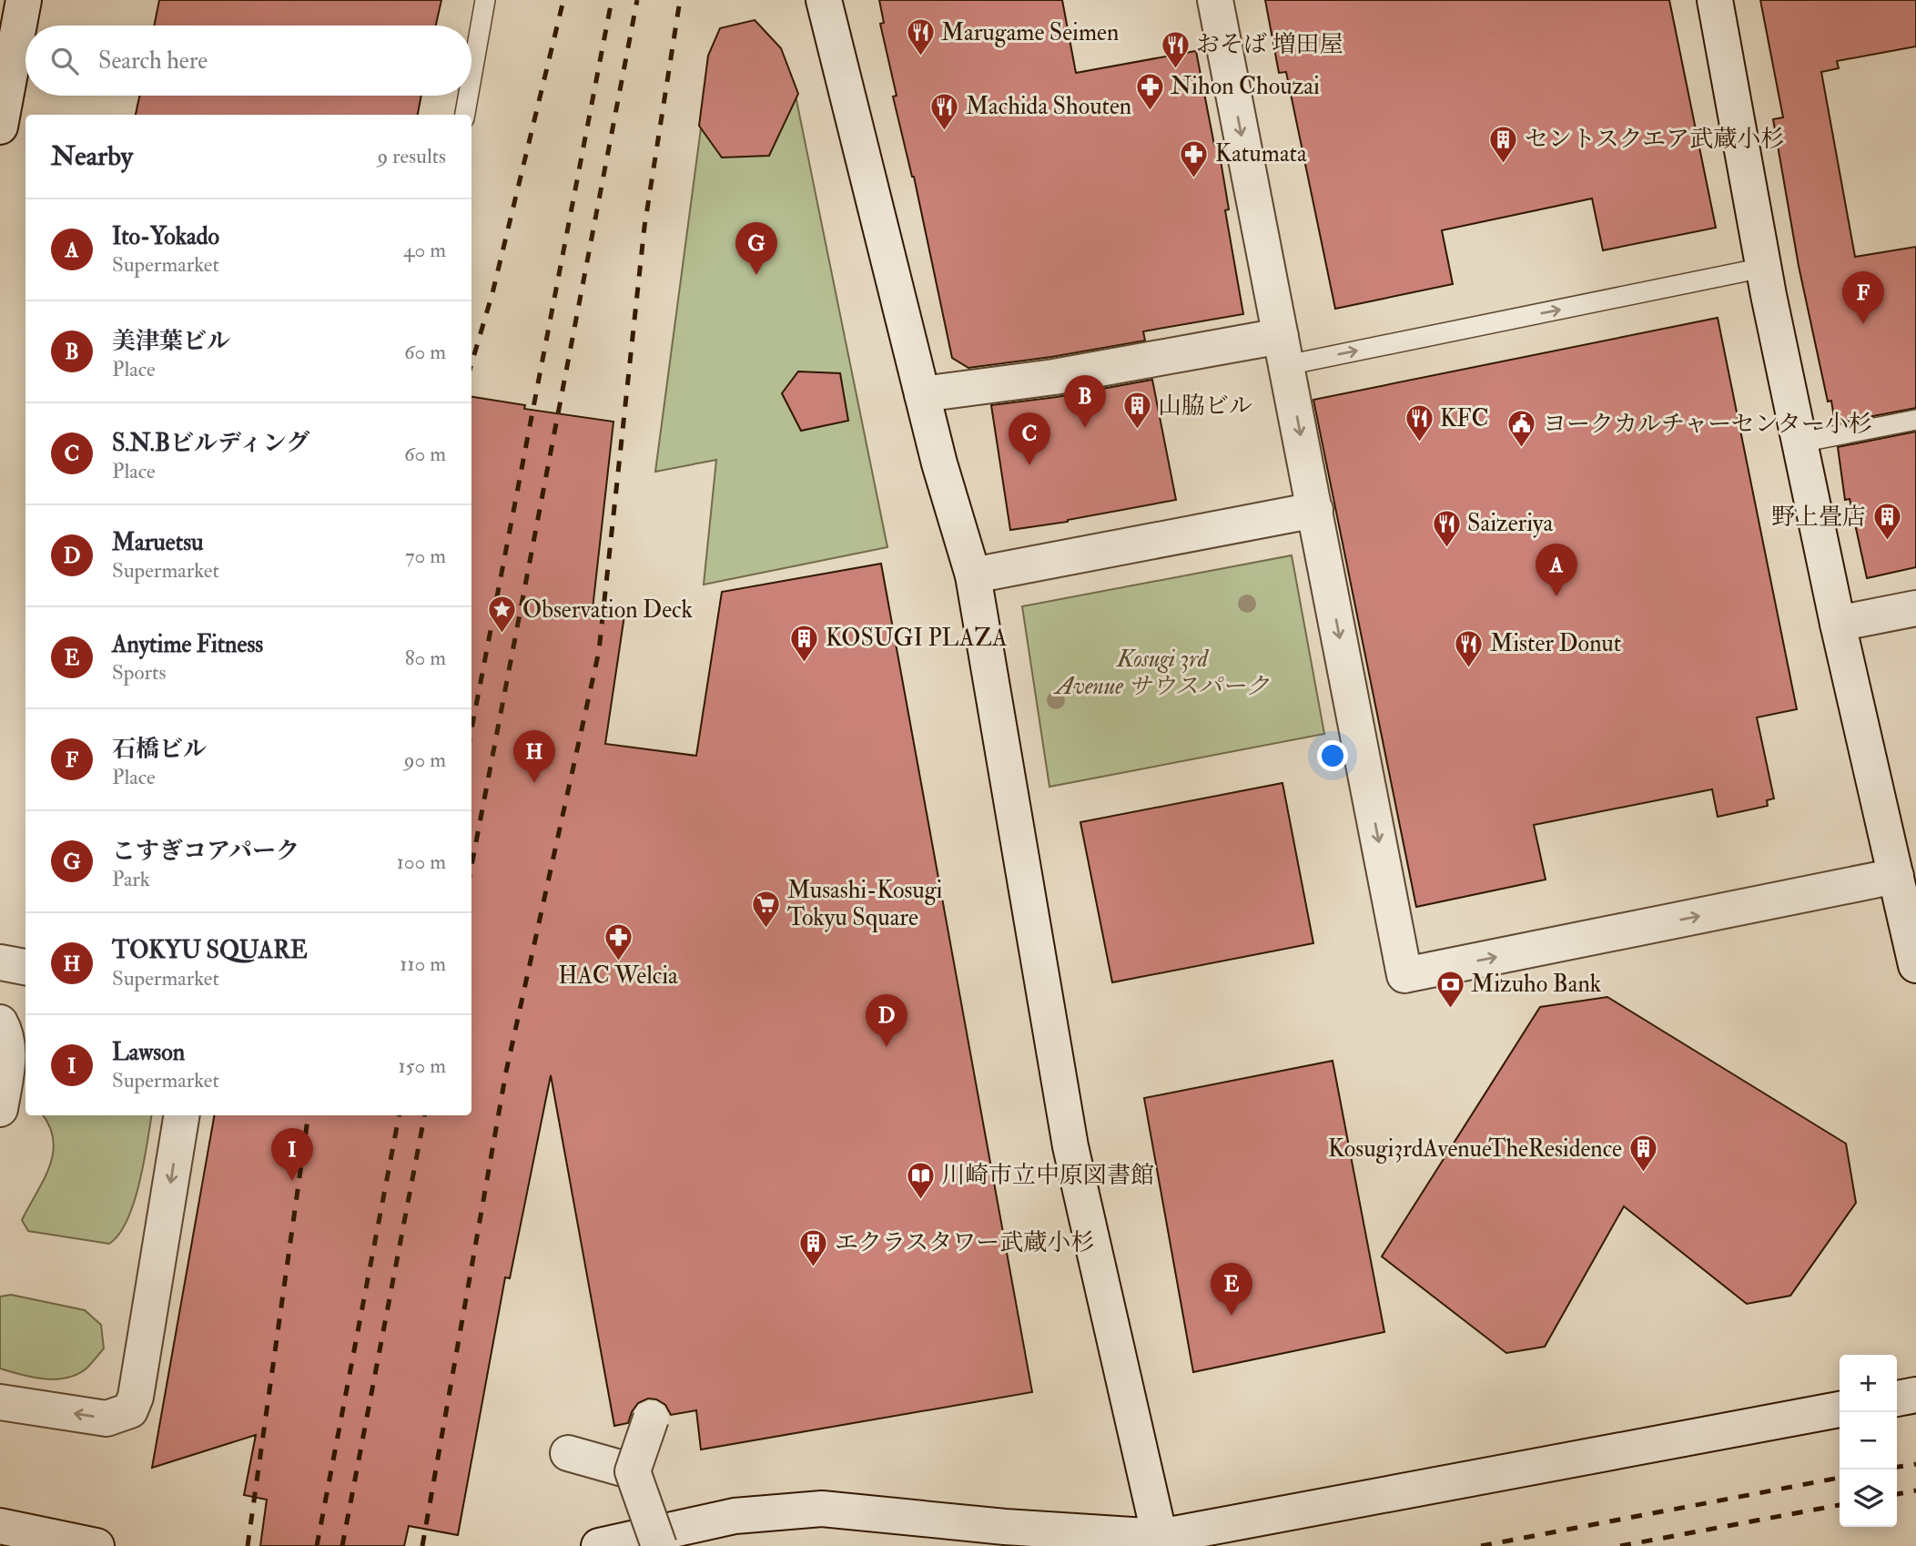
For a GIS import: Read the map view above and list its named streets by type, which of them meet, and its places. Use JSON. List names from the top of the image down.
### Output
{
  "parks": ["Kosugi 3rd Avenue サウスパーク"],
  "places": {
    "restaurant": [
      "Marugame Seimen",
      "おそば 増田屋",
      "Machida Shouten",
      "KFC",
      "Saizeriya",
      "Mister Donut"
    ],
    "pharmacy": ["Nihon Chouzai", "Katumata", "HAC Welcia"],
    "building": [
      "セントスクエア武蔵小杉",
      "山脇ビル",
      "野上畳店",
      "KOSUGI PLAZA",
      "Kosugi3rdAvenueTheResidence",
      "エクラスタワー武蔵小杉"
    ],
    "public building": ["ヨークカルチャーセンター小杉"],
    "place": ["Observation Deck"],
    "supermarket": ["Musashi-Kosugi Tokyu Square"],
    "bank": ["Mizuho Bank"],
    "library": ["川崎市立中原図書館"]
  },
  "page": {
    "search": "Search here",
    "heading": ["Nearby", "9 results"],
    "list": [
      {
        "mark": "A",
        "name": "Ito-Yokado",
        "note": "Supermarket",
        "value": "40 m"
      },
      {
        "mark": "B",
        "name": "美津葉ビル",
        "note": "Place",
        "value": "60 m"
      },
      {
        "mark": "C",
        "name": "S.N.Bビルディング",
        "note": "Place",
        "value": "60 m"
      },
      {
        "mark": "D",
        "name": "Maruetsu",
        "note": "Supermarket",
        "value": "70 m"
      },
      {
        "mark": "E",
        "name": "Anytime Fitness",
        "note": "Sports",
        "value": "80 m"
      },
      {
        "mark": "F",
        "name": "石橋ビル",
        "note": "Place",
        "value": "90 m"
      },
      {
        "mark": "G",
        "name": "こすぎコアパーク",
        "note": "Park",
        "value": "100 m"
      },
      {
        "mark": "H",
        "name": "TOKYU SQUARE",
        "note": "Supermarket",
        "value": "110 m"
      },
      {
        "mark": "I",
        "name": "Lawson",
        "note": "Supermarket",
        "value": "150 m"
      }
    ],
    "pins": [
      "G",
      "F",
      "B",
      "C",
      "A",
      "H",
      "D",
      "I",
      "E"
    ],
    "map_buttons": ["+", "−"]
  }
}
